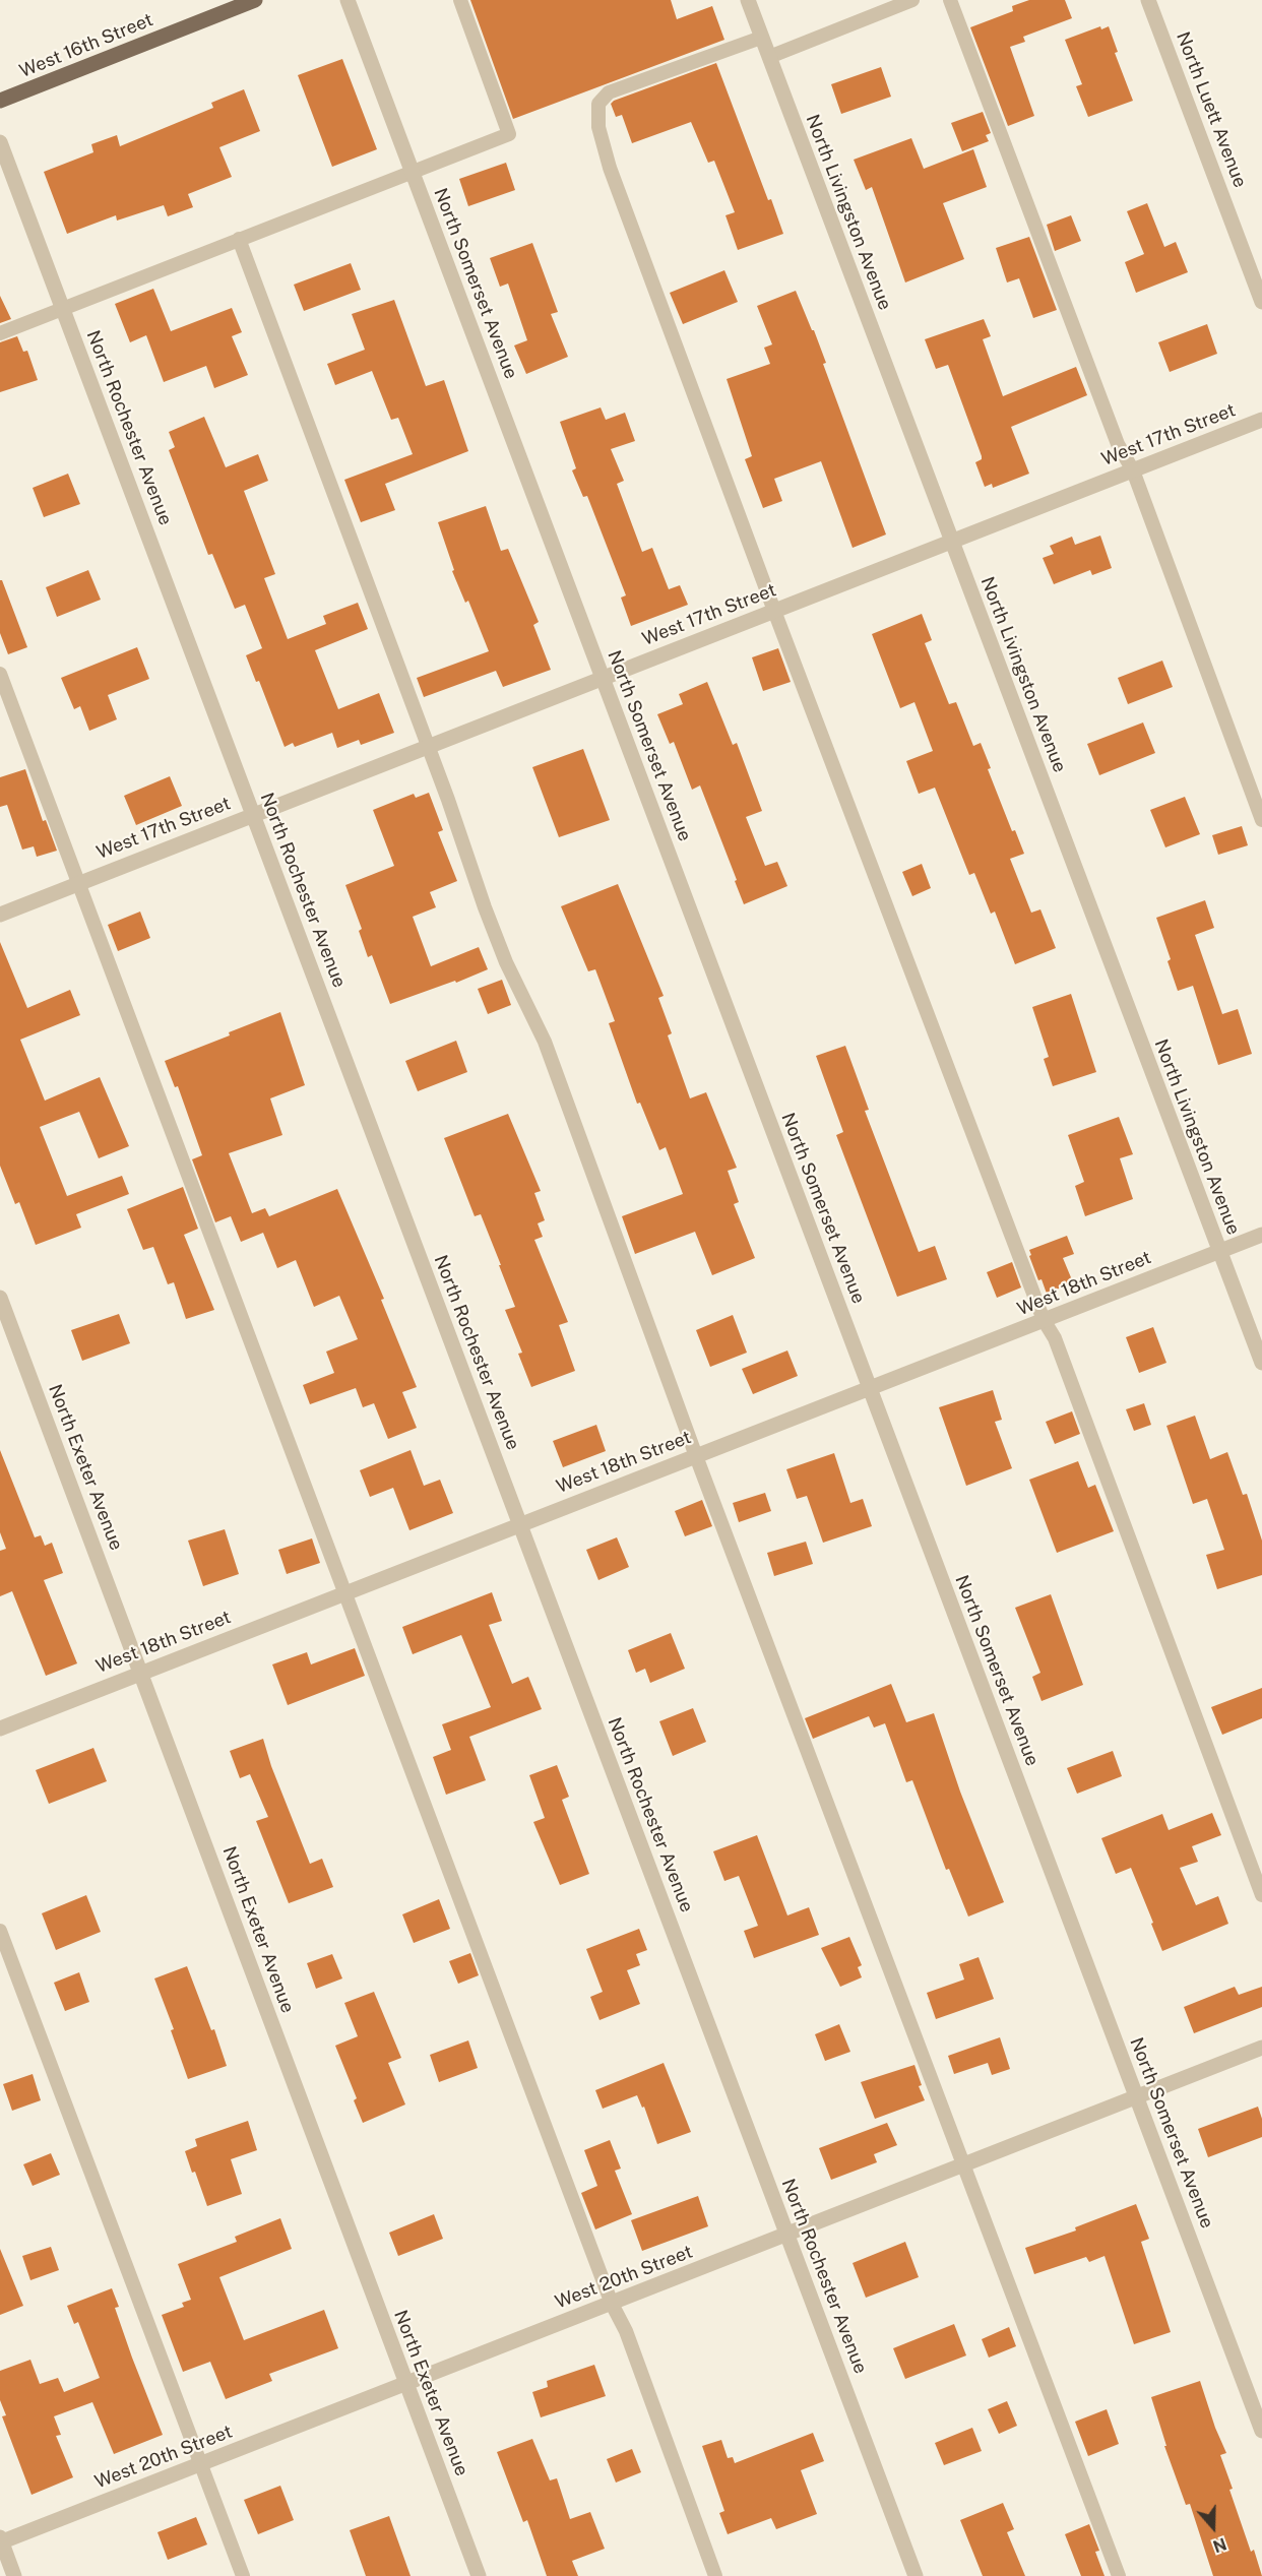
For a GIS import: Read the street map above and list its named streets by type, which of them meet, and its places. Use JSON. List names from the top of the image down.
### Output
{
  "streets": {
    "main road": ["West 16th Street"],
    "street": [
      "North Luett Avenue",
      "North Livingston Avenue",
      "North Somerset Avenue",
      "North Rochester Avenue",
      "West 17th Street",
      "West 18th Street",
      "North Exeter Avenue",
      "West 20th Street"
    ]
  },
  "crossings": [
    ["North Livingston Avenue", "West 17th Street"],
    ["North Livingston Avenue", "West 18th Street"],
    ["North Somerset Avenue", "West 17th Street"],
    ["North Somerset Avenue", "West 18th Street"],
    ["North Somerset Avenue", "West 20th Street"],
    ["North Rochester Avenue", "West 17th Street"],
    ["North Rochester Avenue", "West 18th Street"],
    ["North Rochester Avenue", "West 20th Street"],
    ["West 18th Street", "North Exeter Avenue"],
    ["North Exeter Avenue", "West 20th Street"]
  ],
  "north": "bottom"
}
